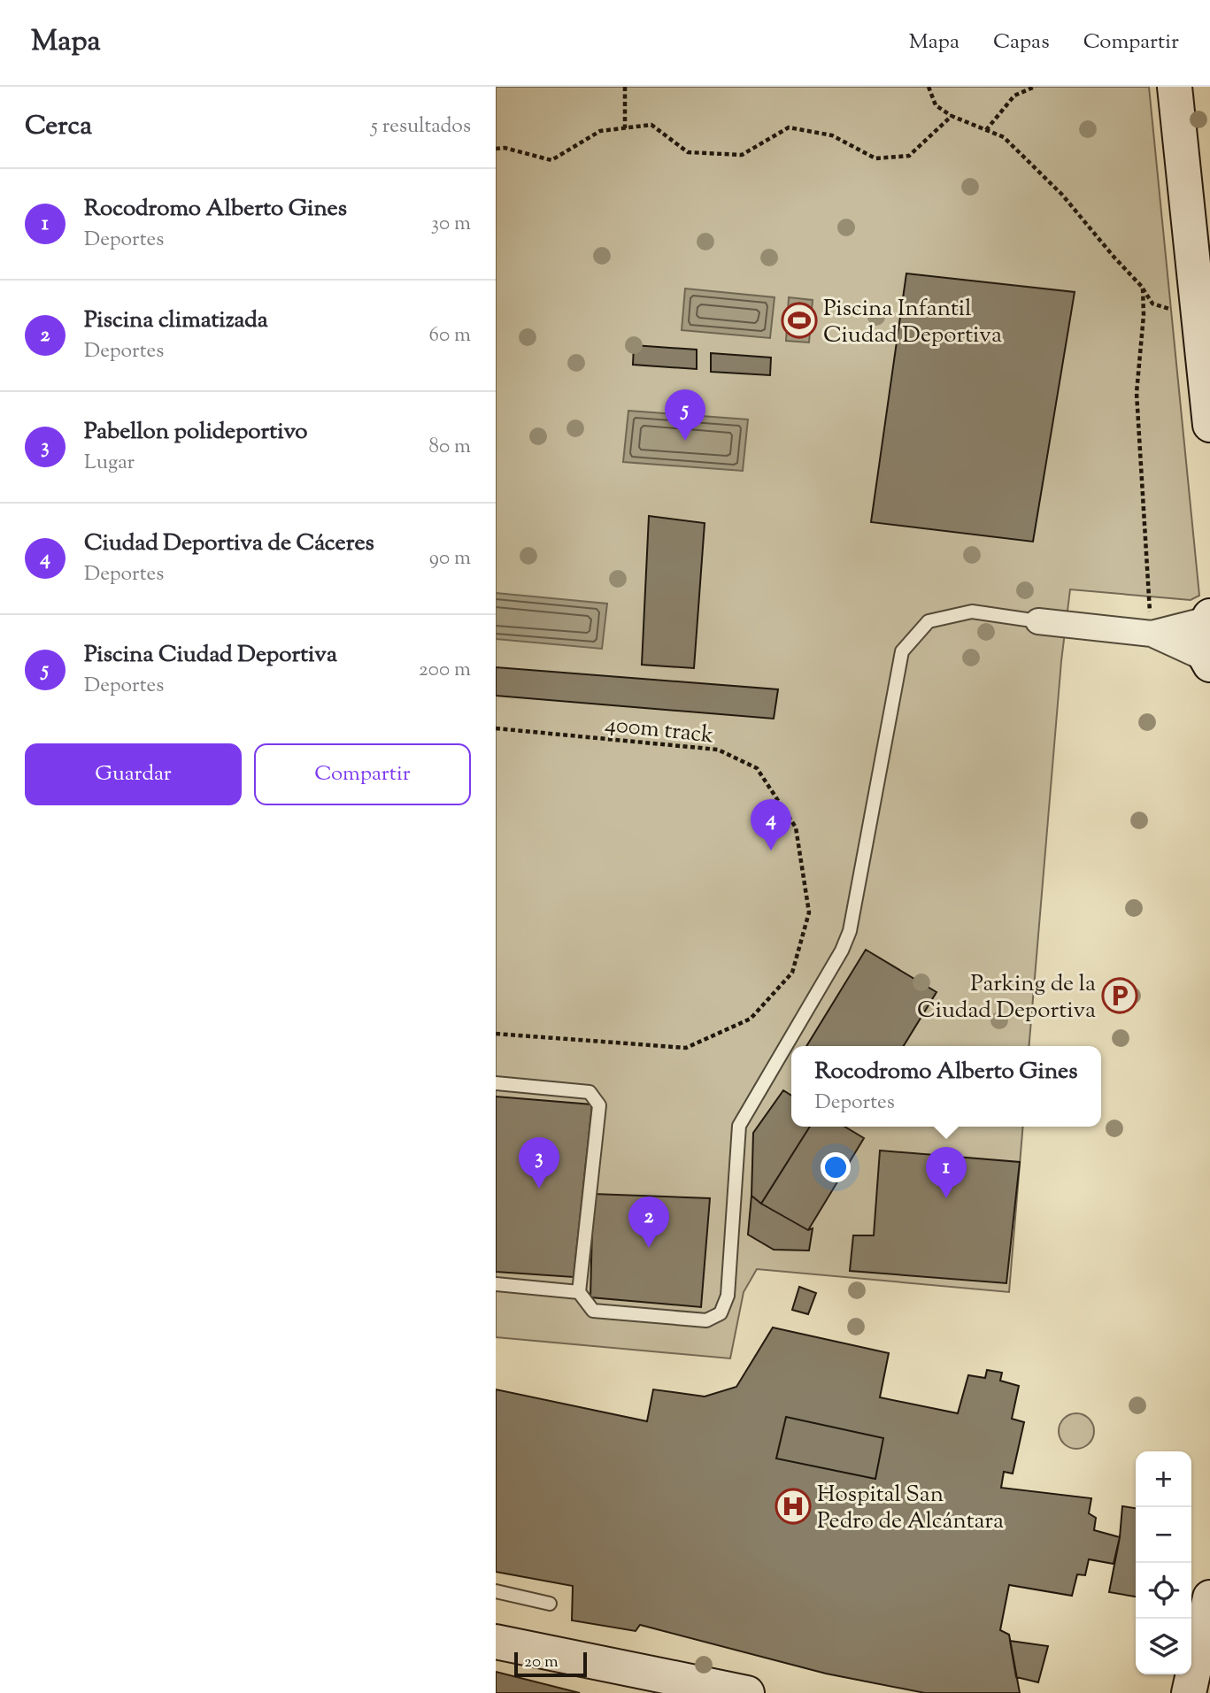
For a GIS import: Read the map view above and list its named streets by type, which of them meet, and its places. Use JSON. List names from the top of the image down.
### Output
{
  "streets": {
    "path": ["400m track"]
  },
  "places": {
    "sports": ["Piscina Infantil Ciudad Deportiva"],
    "parking": ["Parking de la Ciudad Deportiva"],
    "hospital": ["Hospital San Pedro de Alcántara"]
  },
  "scale_bar": "20 m",
  "page": {
    "header": "Mapa",
    "nav": ["Mapa", "Capas", "Compartir"],
    "heading": ["Cerca", "5 resultados"],
    "list": [
      {
        "mark": "1",
        "name": "Rocodromo Alberto Gines",
        "note": "Deportes",
        "value": "30 m"
      },
      {
        "mark": "2",
        "name": "Piscina climatizada",
        "note": "Deportes",
        "value": "60 m"
      },
      {
        "mark": "3",
        "name": "Pabellon polideportivo",
        "note": "Lugar",
        "value": "80 m"
      },
      {
        "mark": "4",
        "name": "Ciudad Deportiva de Cáceres",
        "note": "Deportes",
        "value": "90 m"
      },
      {
        "mark": "5",
        "name": "Piscina Ciudad Deportiva",
        "note": "Deportes",
        "value": "200 m"
      }
    ],
    "pins": [
      "5",
      "4",
      "3",
      "1",
      "2"
    ],
    "buttons": ["Guardar", "Compartir"],
    "popup": ["Rocodromo Alberto Gines", "Deportes"],
    "map_buttons": ["+", "−"],
    "scale": "20 m"
  }
}
